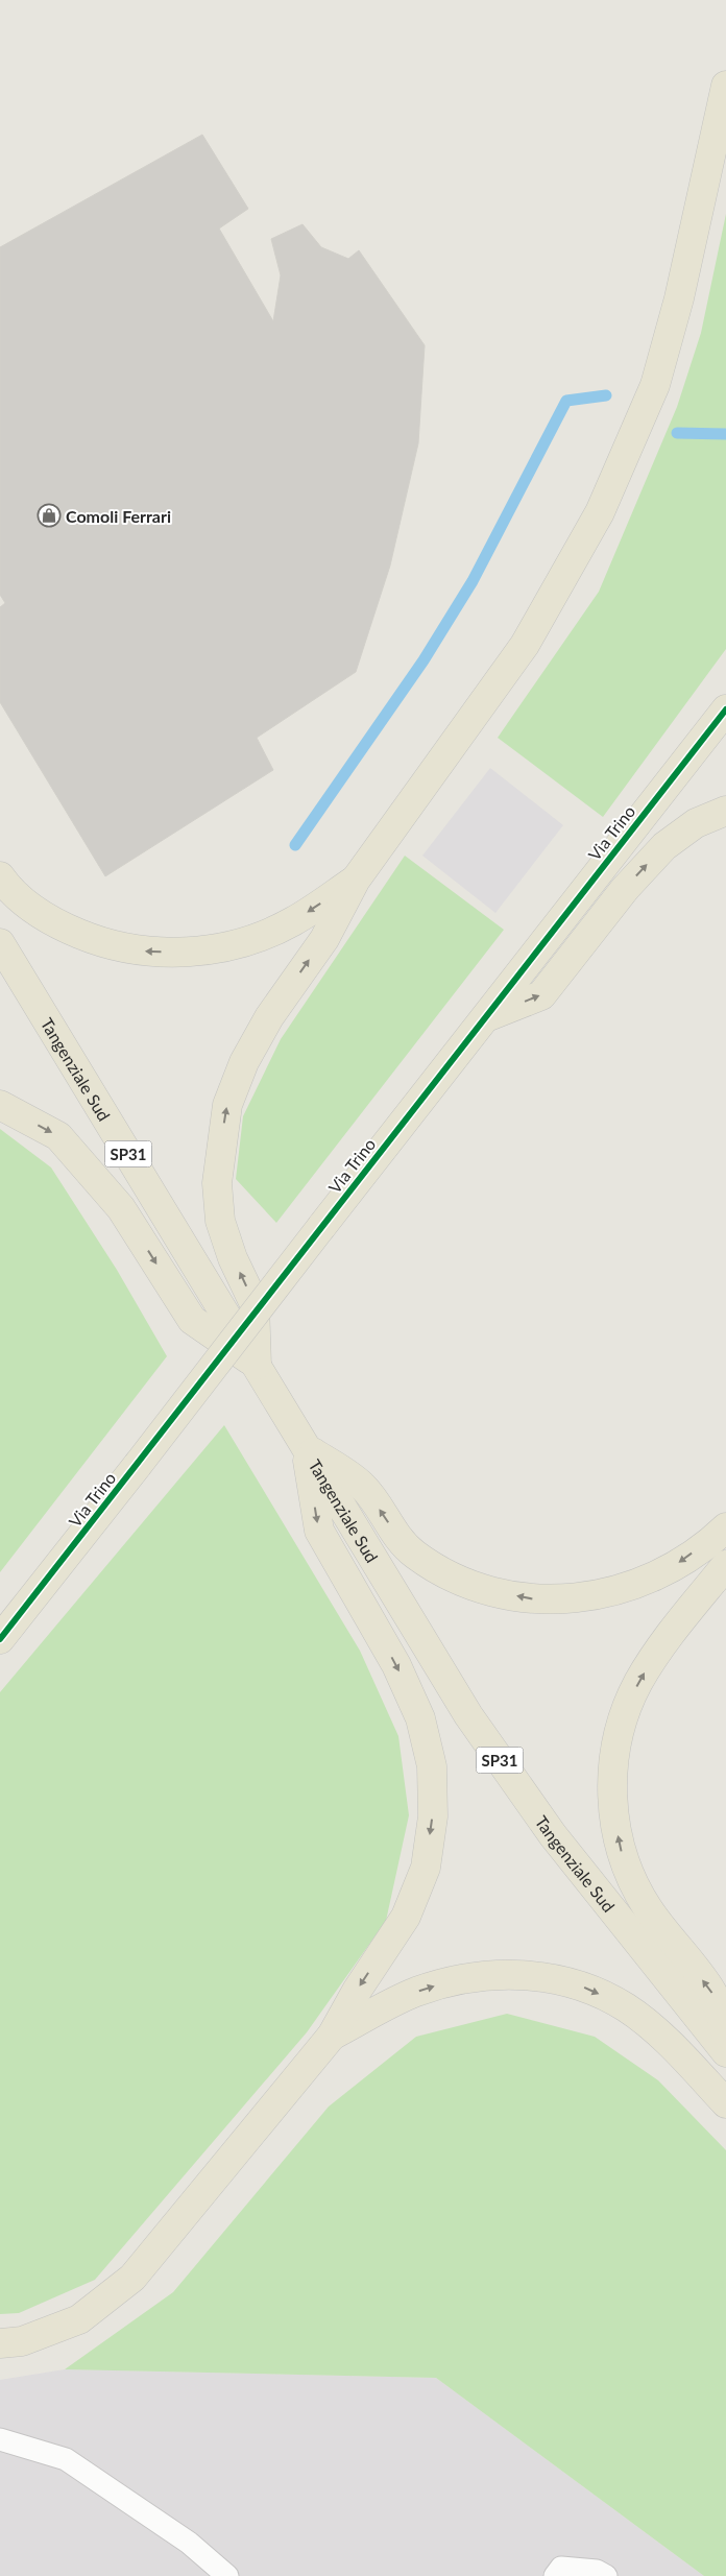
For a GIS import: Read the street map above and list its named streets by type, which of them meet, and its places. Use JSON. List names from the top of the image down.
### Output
{
  "streets": {
    "main road": ["Via Trino", "Tangenziale Sud", "SP31"]
  },
  "places": {
    "shop": ["Comoli Ferrari"]
  }
}
